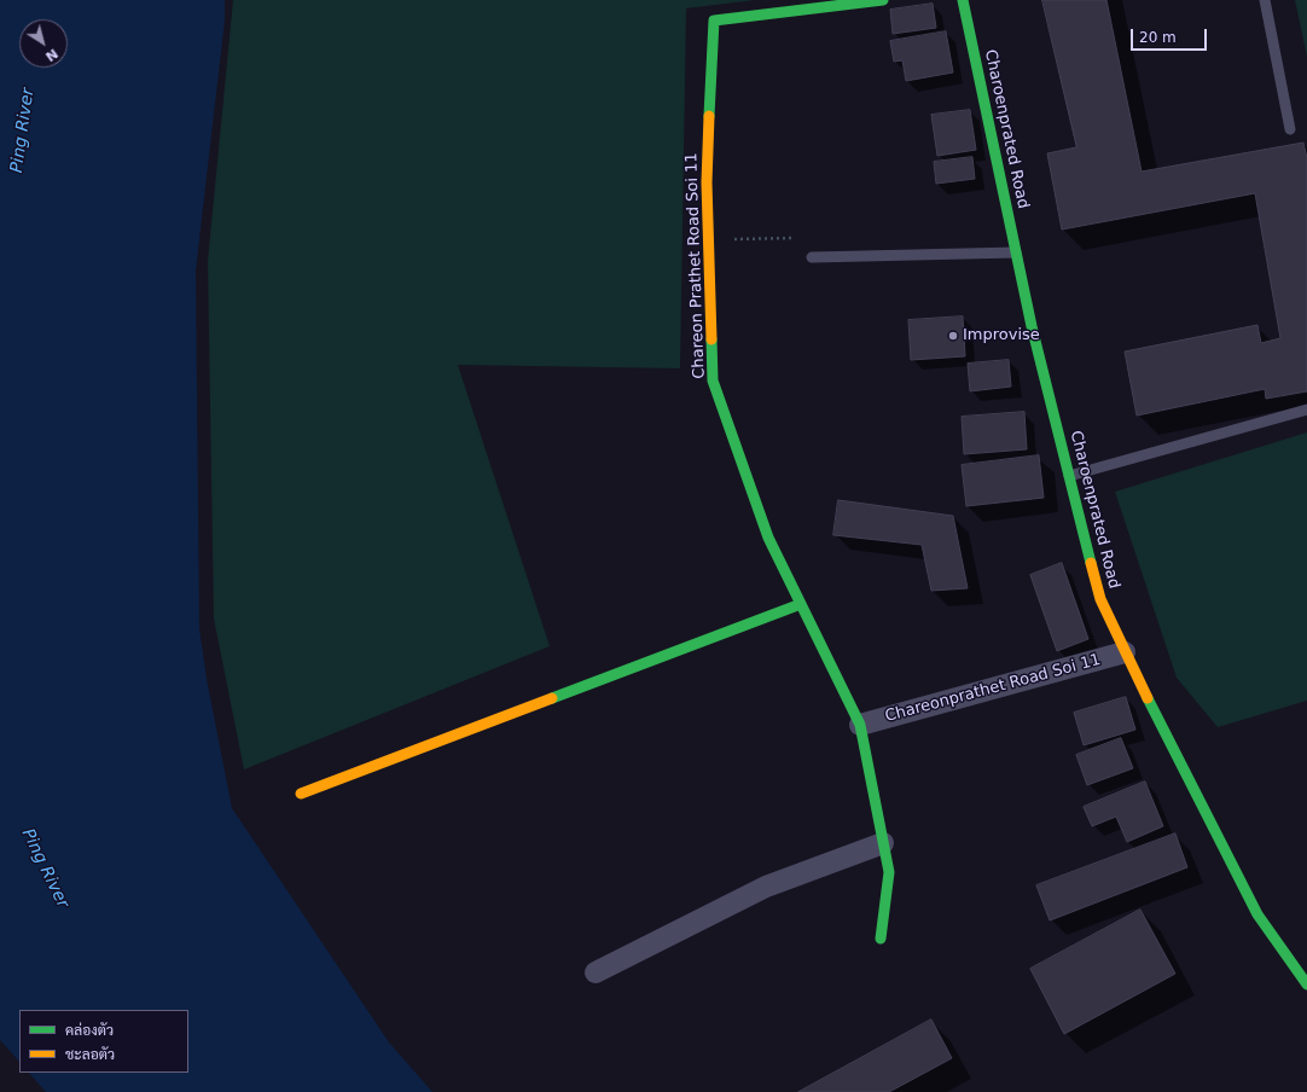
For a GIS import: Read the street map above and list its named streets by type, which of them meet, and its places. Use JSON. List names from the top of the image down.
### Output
{
  "streets": {
    "street": ["Charoenprated Road", "Chareon Prathet Road Soi 11", "Chareonprathet Road Soi 11"]
  },
  "crossings": [
    ["Charoenprated Road", "Chareonprathet Road Soi 11"],
    ["Chareon Prathet Road Soi 11", "Chareonprathet Road Soi 11"]
  ],
  "water": ["Ping River"],
  "places": ["Improvise"],
  "legend": ["คล่องตัว", "ชะลอตัว"],
  "scale_bar": "20 m",
  "north": "bottom right"
}
